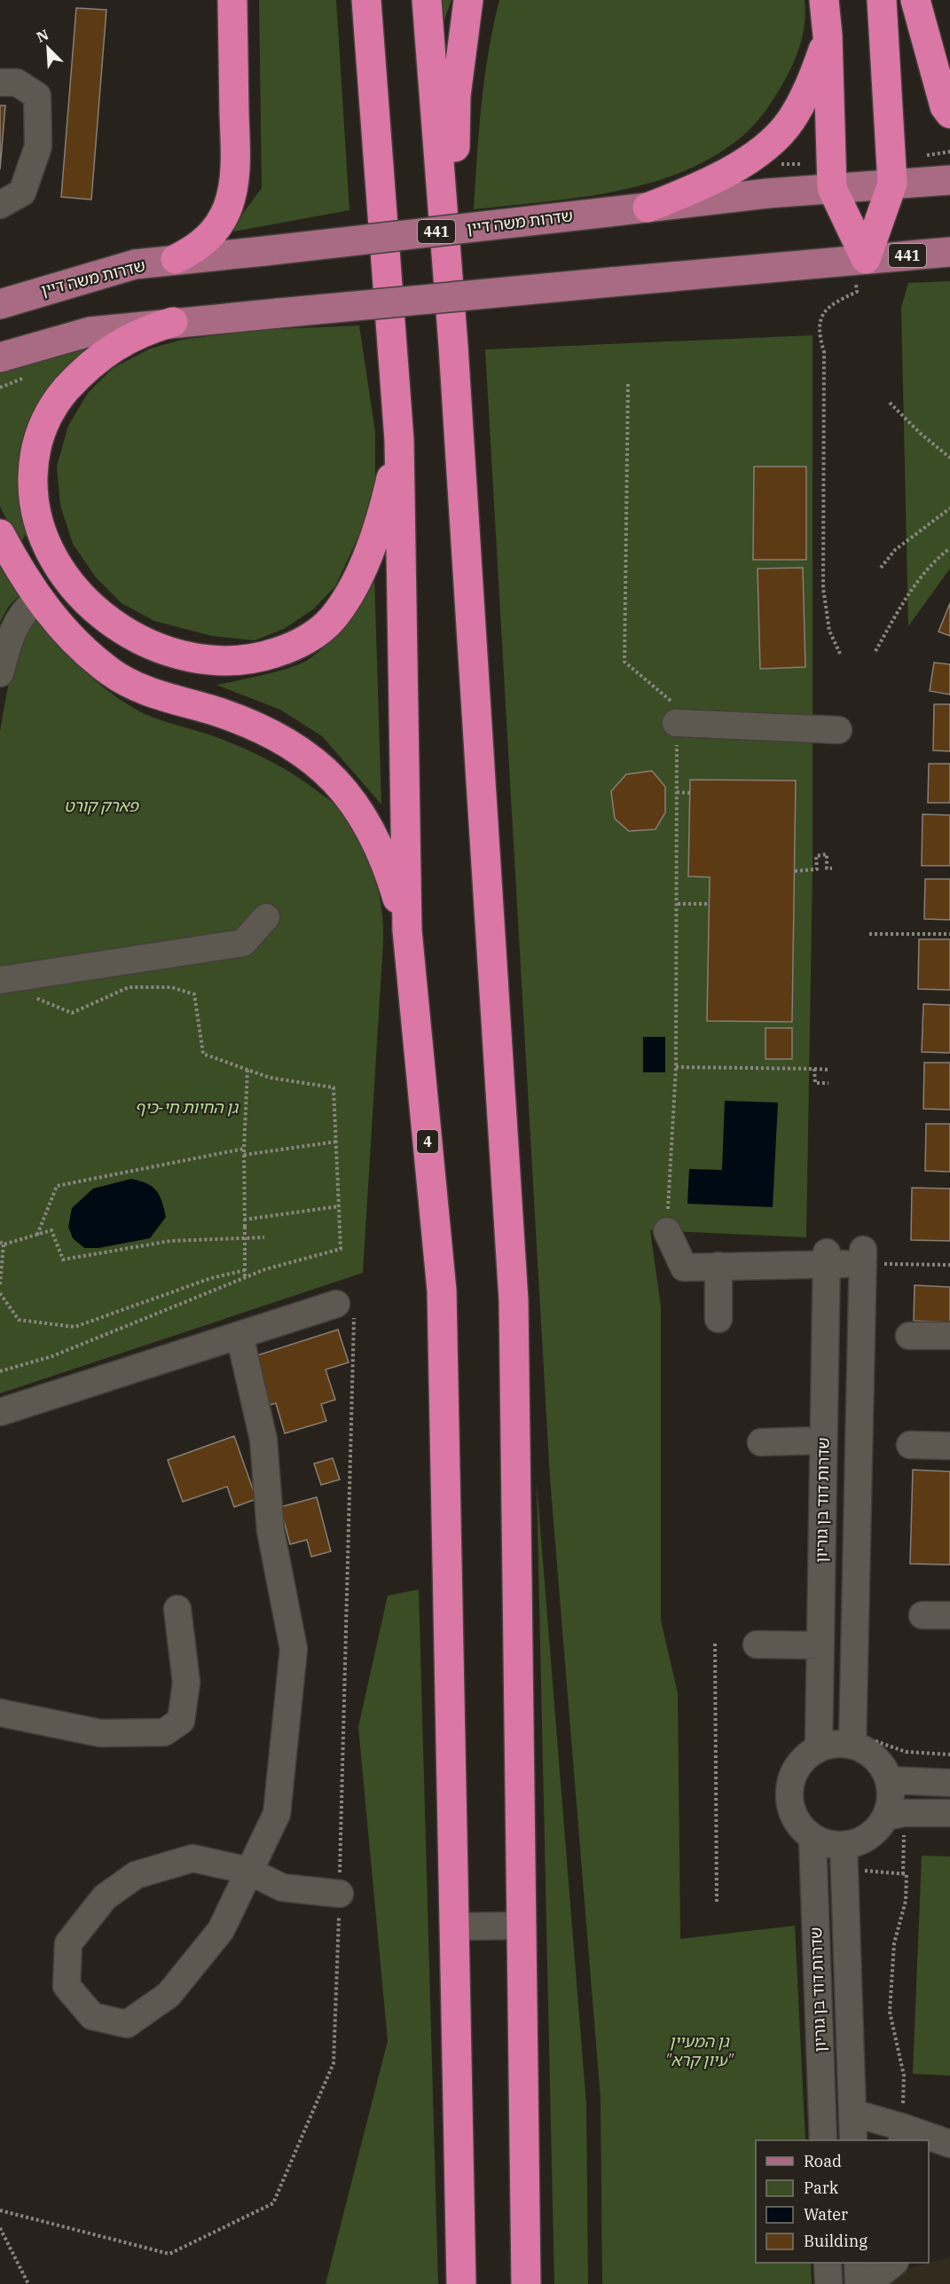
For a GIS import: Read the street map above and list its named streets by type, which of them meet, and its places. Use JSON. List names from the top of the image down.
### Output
{
  "streets": {
    "highway": ["4"],
    "main road": ["שדרות משה דיין", "441"],
    "street": ["שדרות דוד בן גוריון"]
  },
  "parks": ["פארק קורט", "גן החיות חי-כיף", "גן המעיין \"עיון קרא\""],
  "legend": [
    "Road",
    "Park",
    "Water",
    "Building"
  ],
  "north": "top left"
}
